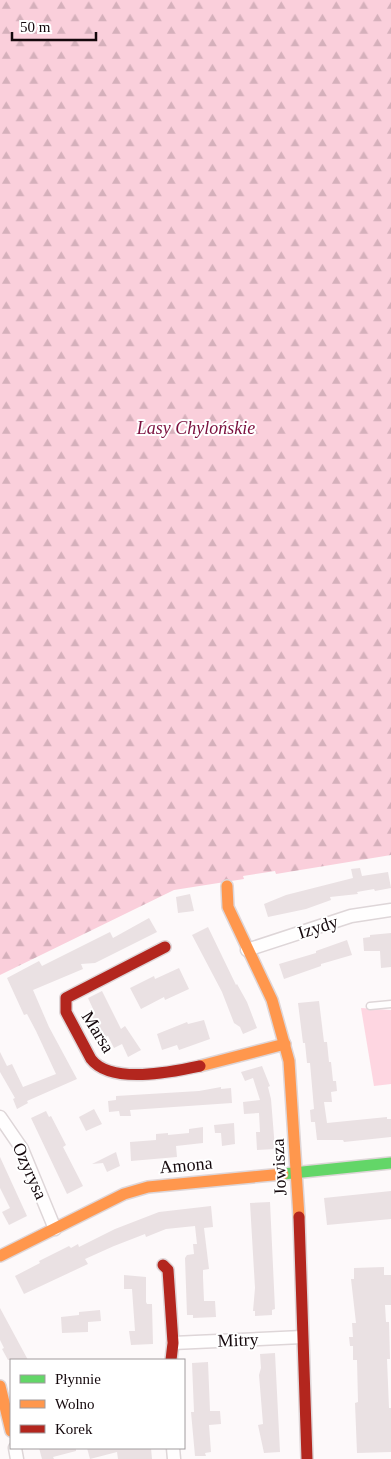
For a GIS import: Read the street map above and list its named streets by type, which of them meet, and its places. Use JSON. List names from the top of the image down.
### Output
{
  "streets": {
    "street": [
      "Izydy",
      "Marsa",
      "Amona",
      "Jowisza",
      "Ozyrysa",
      "Mitry"
    ]
  },
  "crossings": [
    ["Izydy", "Jowisza"],
    ["Marsa", "Jowisza"],
    ["Amona", "Jowisza"],
    ["Amona", "Ozyrysa"],
    ["Jowisza", "Mitry"]
  ],
  "parks": ["Lasy Chylońskie"],
  "legend": ["Płynnie", "Wolno", "Korek"],
  "scale_bar": "50 m"
}
